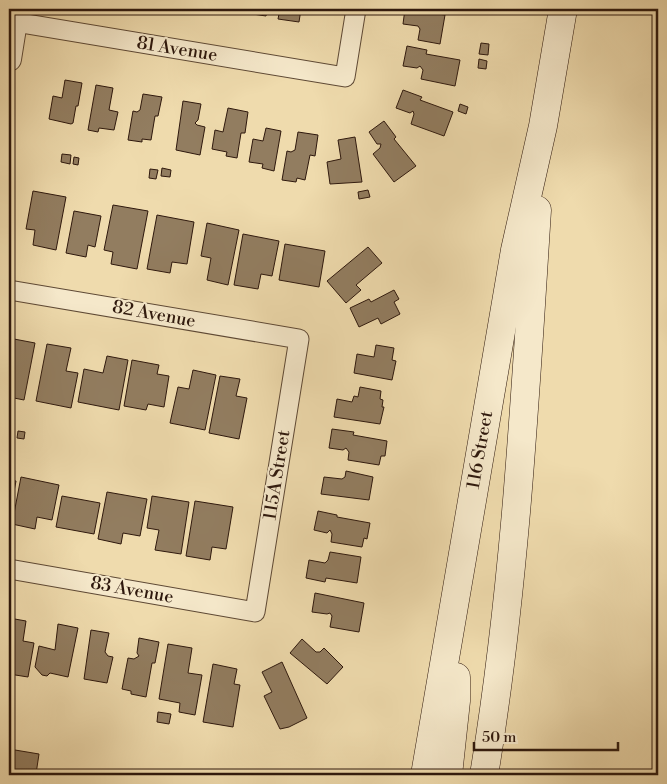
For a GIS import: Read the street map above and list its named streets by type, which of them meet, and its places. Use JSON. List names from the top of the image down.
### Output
{
  "streets": {
    "main road": ["116 Street"],
    "street": [
      "81 Avenue",
      "82 Avenue",
      "115A Street",
      "83 Avenue"
    ]
  },
  "crossings": [
    ["82 Avenue", "115A Street"],
    ["115A Street", "83 Avenue"]
  ],
  "scale_bar": "50 m"
}
